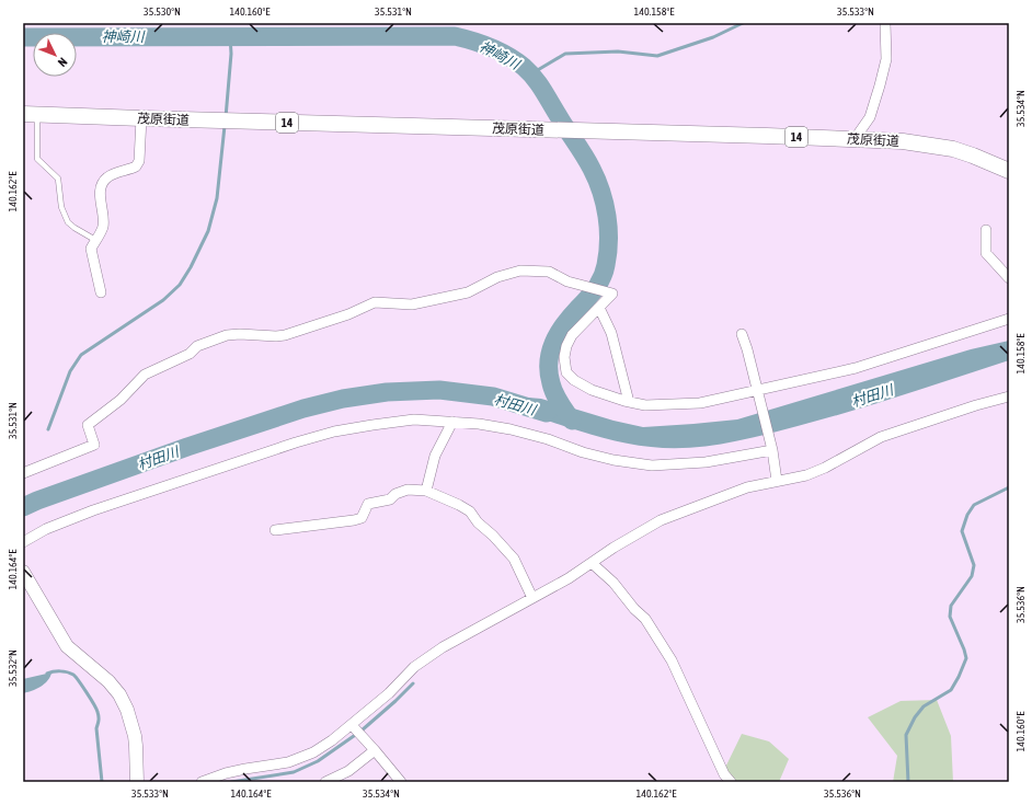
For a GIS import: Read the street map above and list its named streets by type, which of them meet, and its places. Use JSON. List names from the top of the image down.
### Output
{
  "streets": {
    "main road": ["茂原街道", "14"]
  },
  "water": ["神崎川", "村田川"],
  "north": "bottom right",
  "coordinates": [
    "35.530°N",
    "140.160°E",
    "35.531°N",
    "140.158°E",
    "35.533°N",
    "35.534°N",
    "140.162°E",
    "140.164°E",
    "35.536°N",
    "35.532°N"
  ]
}
